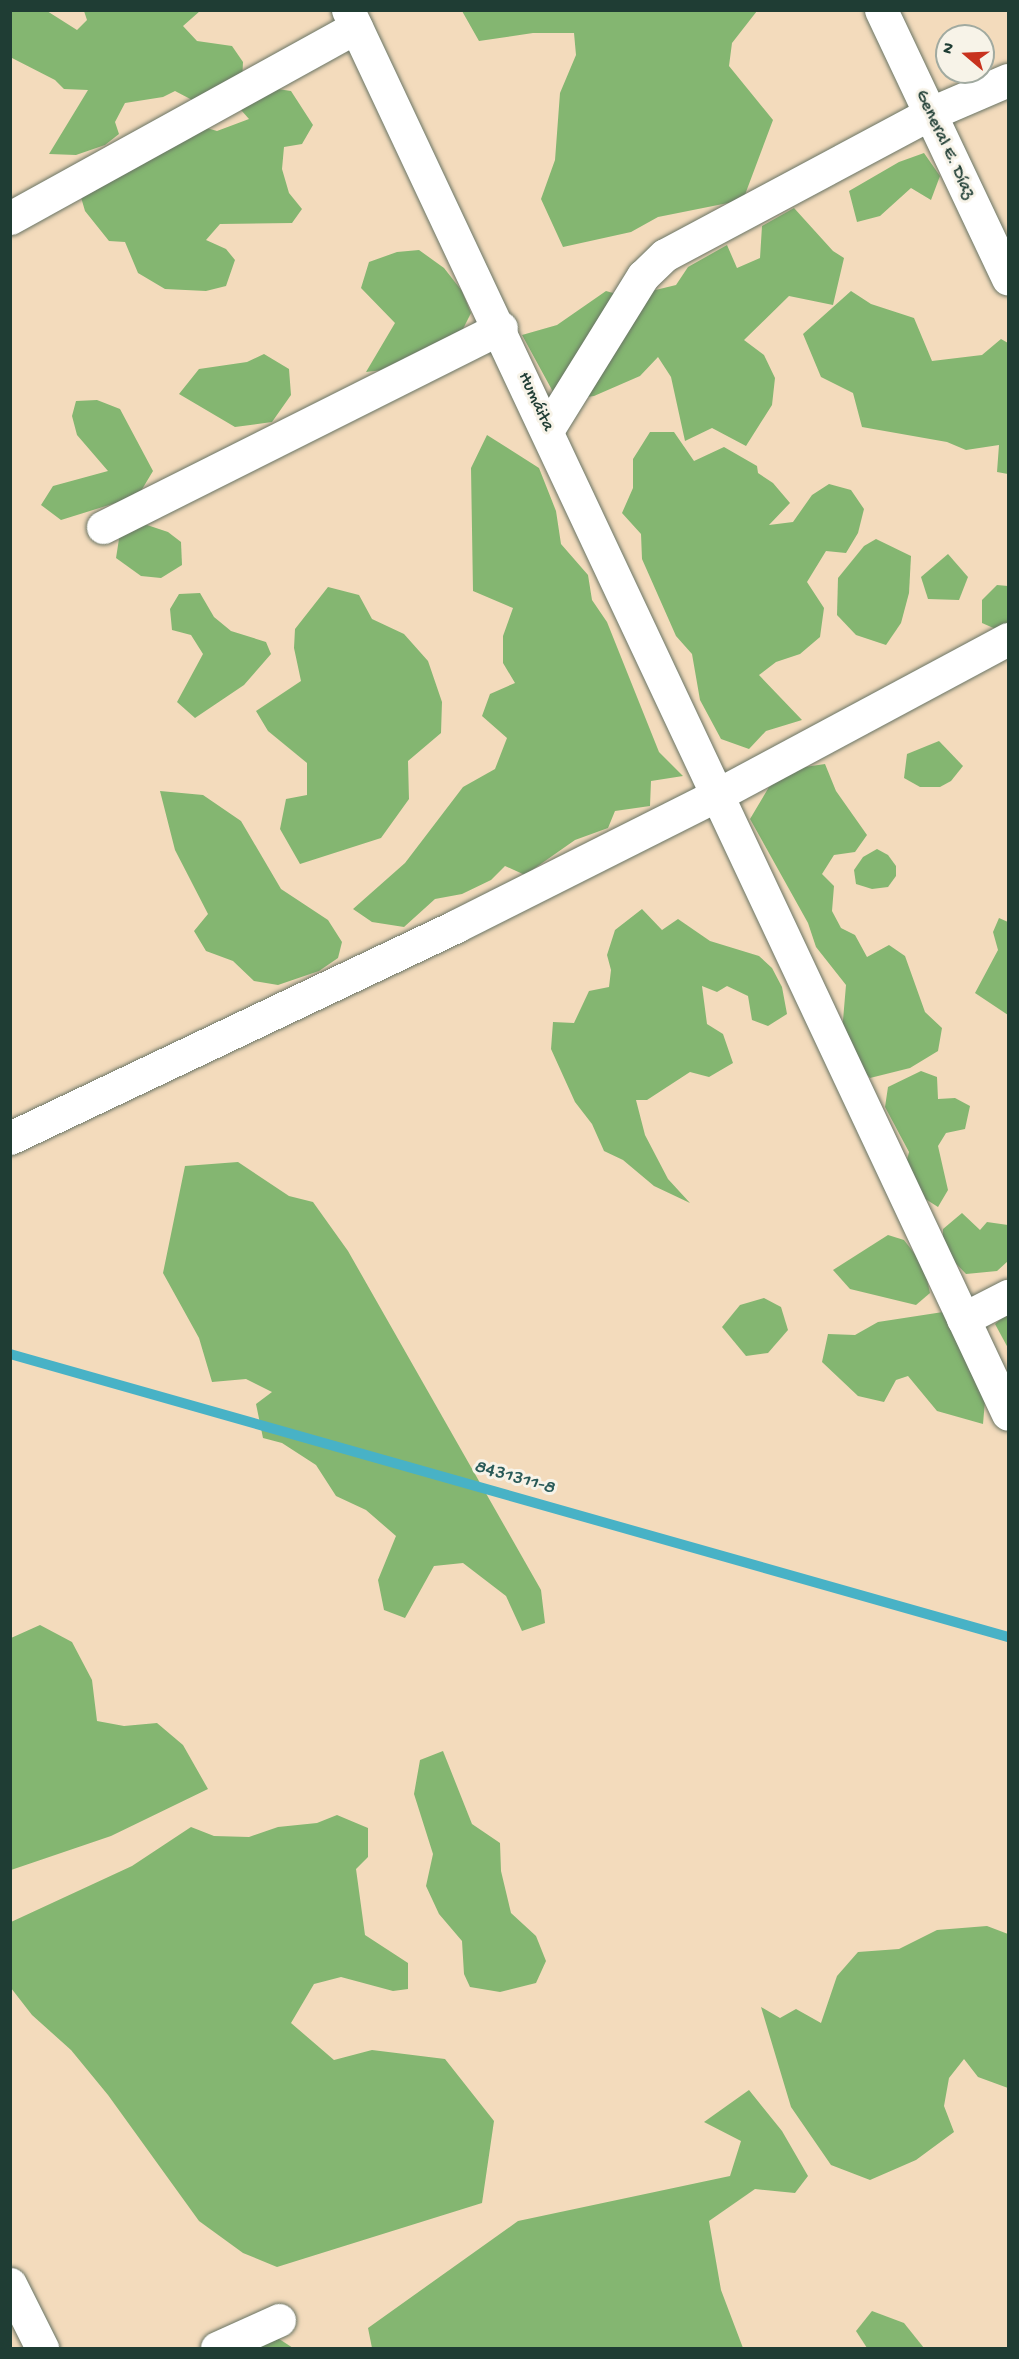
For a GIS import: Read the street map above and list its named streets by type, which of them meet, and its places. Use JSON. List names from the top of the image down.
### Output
{
  "streets": {
    "street": ["General E. Díaz", "Humáita"]
  },
  "water": ["8431311-8"],
  "north": "left"
}
